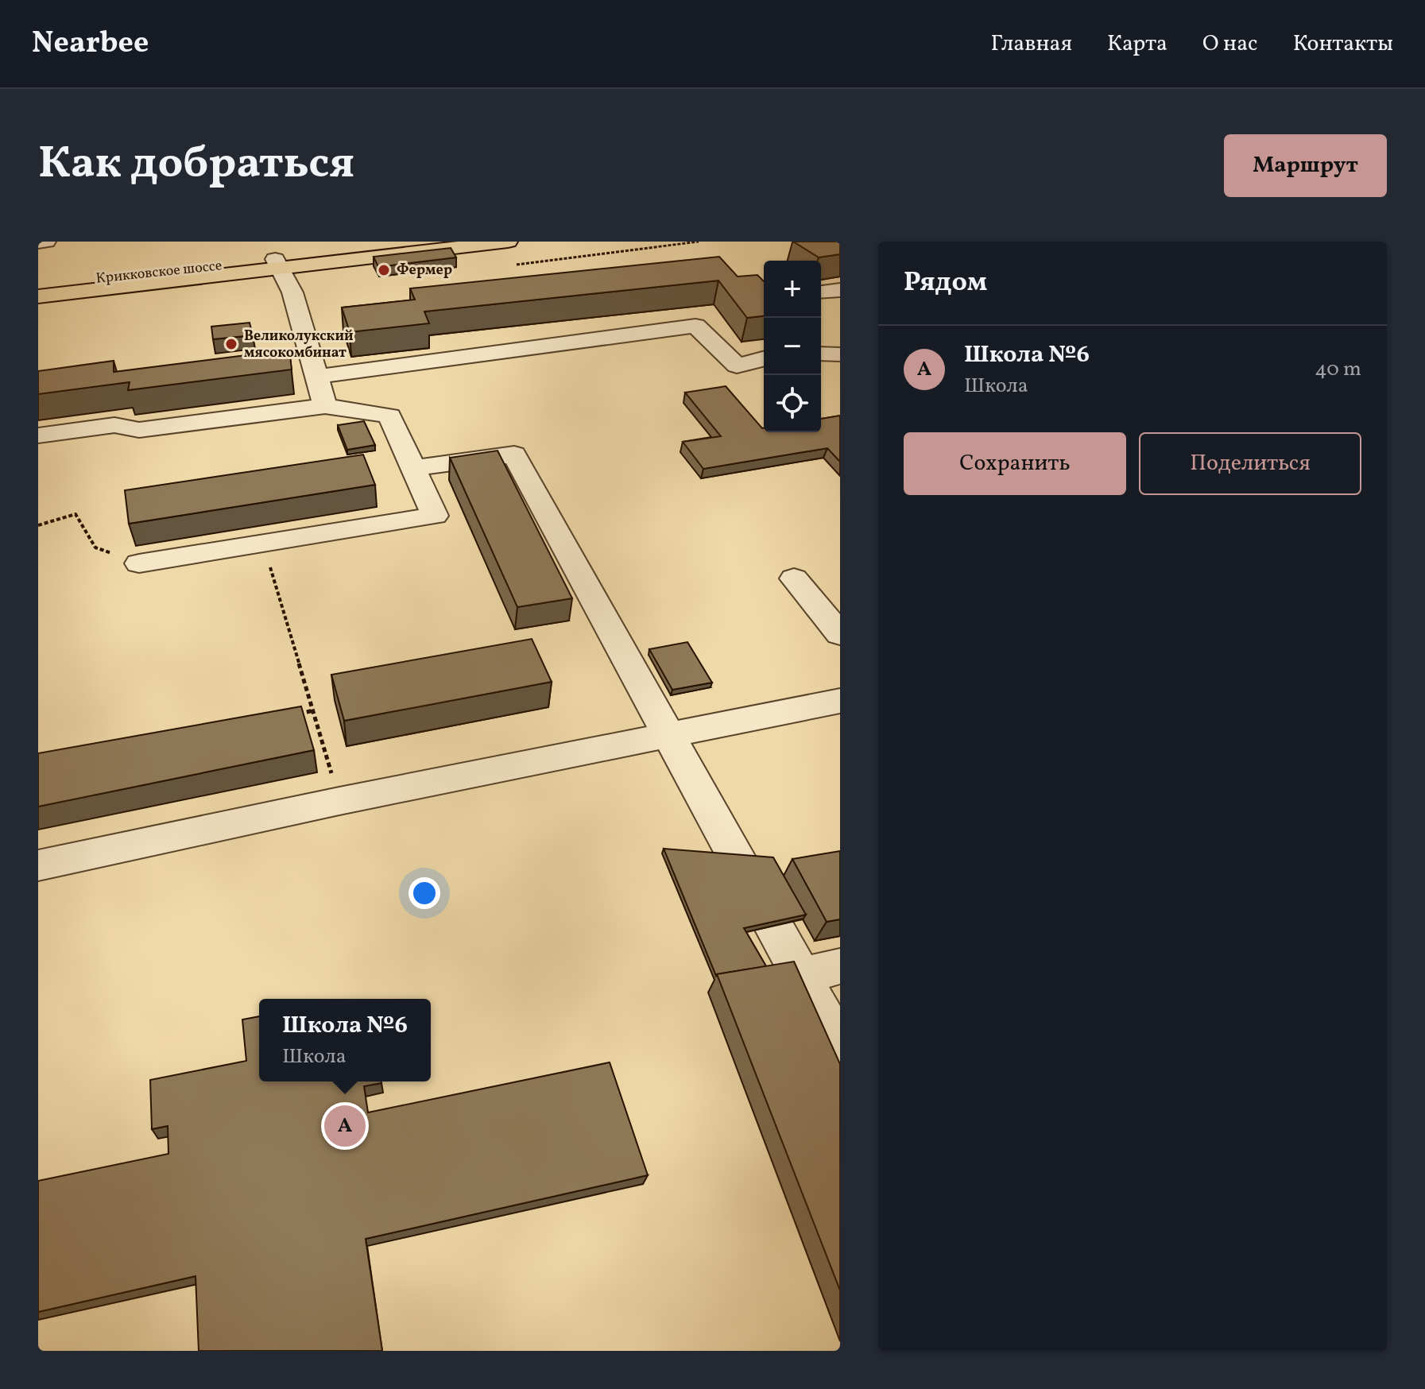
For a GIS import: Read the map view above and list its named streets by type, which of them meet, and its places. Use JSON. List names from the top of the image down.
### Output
{
  "streets": {
    "main road": ["Крикковское шоссе"]
  },
  "places": ["Фермер", "Великолукский мясокомбинат"],
  "page": {
    "header": "Nearbee",
    "nav": [
      "Главная",
      "Карта",
      "О нас",
      "Контакты"
    ],
    "title": "Как добраться",
    "buttons": [
      "Маршрут",
      ["Сохранить", "Поделиться"]
    ],
    "heading": "Рядом",
    "map_buttons": ["+", "−"],
    "list": [
      {
        "mark": "A",
        "name": "Школа №6",
        "note": "Школа",
        "value": "40 m"
      }
    ],
    "popup": ["Школа №6", "Школа"],
    "pins": "A"
  }
}
